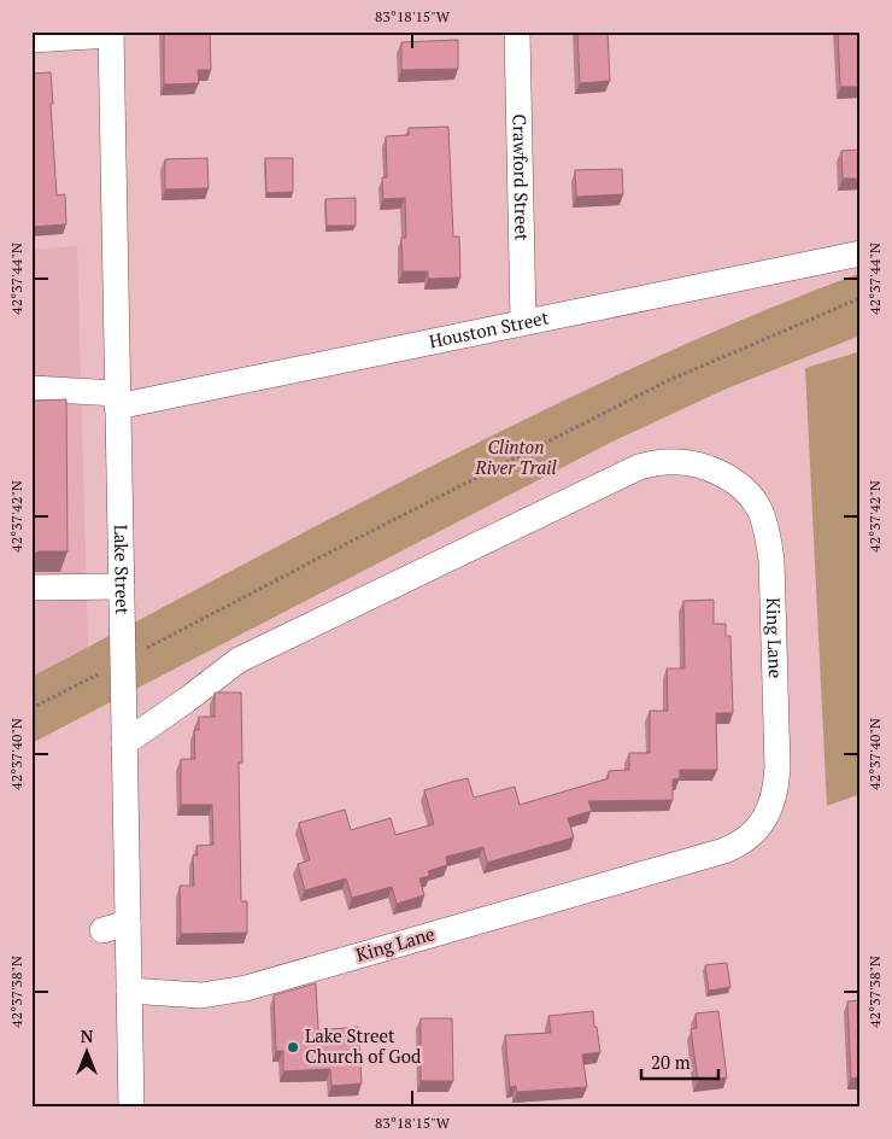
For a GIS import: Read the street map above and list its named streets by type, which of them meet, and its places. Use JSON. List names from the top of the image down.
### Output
{
  "streets": {
    "street": [
      "Crawford Street",
      "Houston Street",
      "Lake Street",
      "King Lane"
    ]
  },
  "crossings": [
    ["Crawford Street", "Houston Street"],
    ["Houston Street", "Lake Street"],
    ["Lake Street", "King Lane"]
  ],
  "parks": ["Clinton River Trail"],
  "places": ["Lake Street Church of God"],
  "scale_bar": "20 m",
  "north": "top",
  "coordinates": [
    "83°18'15\"W",
    "42°37'44\"N",
    "42°37'42\"N",
    "42°37'40\"N",
    "42°37'38\"N"
  ]
}
